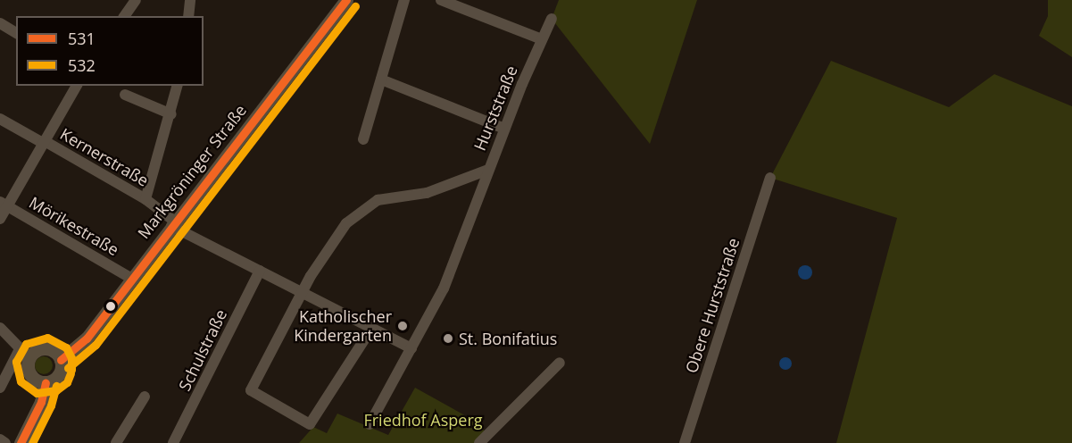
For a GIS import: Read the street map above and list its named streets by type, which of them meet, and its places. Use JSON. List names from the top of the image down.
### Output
{
  "streets": {
    "main road": ["Markgröninger Straße"],
    "street": [
      "Hurststraße",
      "Kernerstraße",
      "Mörikestraße",
      "Obere Hurststraße",
      "Schulstraße"
    ]
  },
  "crossings": [
    ["Hurststraße", "Kernerstraße"],
    ["Kernerstraße", "Markgröninger Straße"],
    ["Kernerstraße", "Schulstraße"],
    ["Markgröninger Straße", "Mörikestraße"]
  ],
  "parks": ["Friedhof Asperg"],
  "places": ["Katholischer Kindergarten", "St. Bonifatius"],
  "lines": ["transit line 531", "transit line 532"],
  "legend": ["531", "532"]
}
